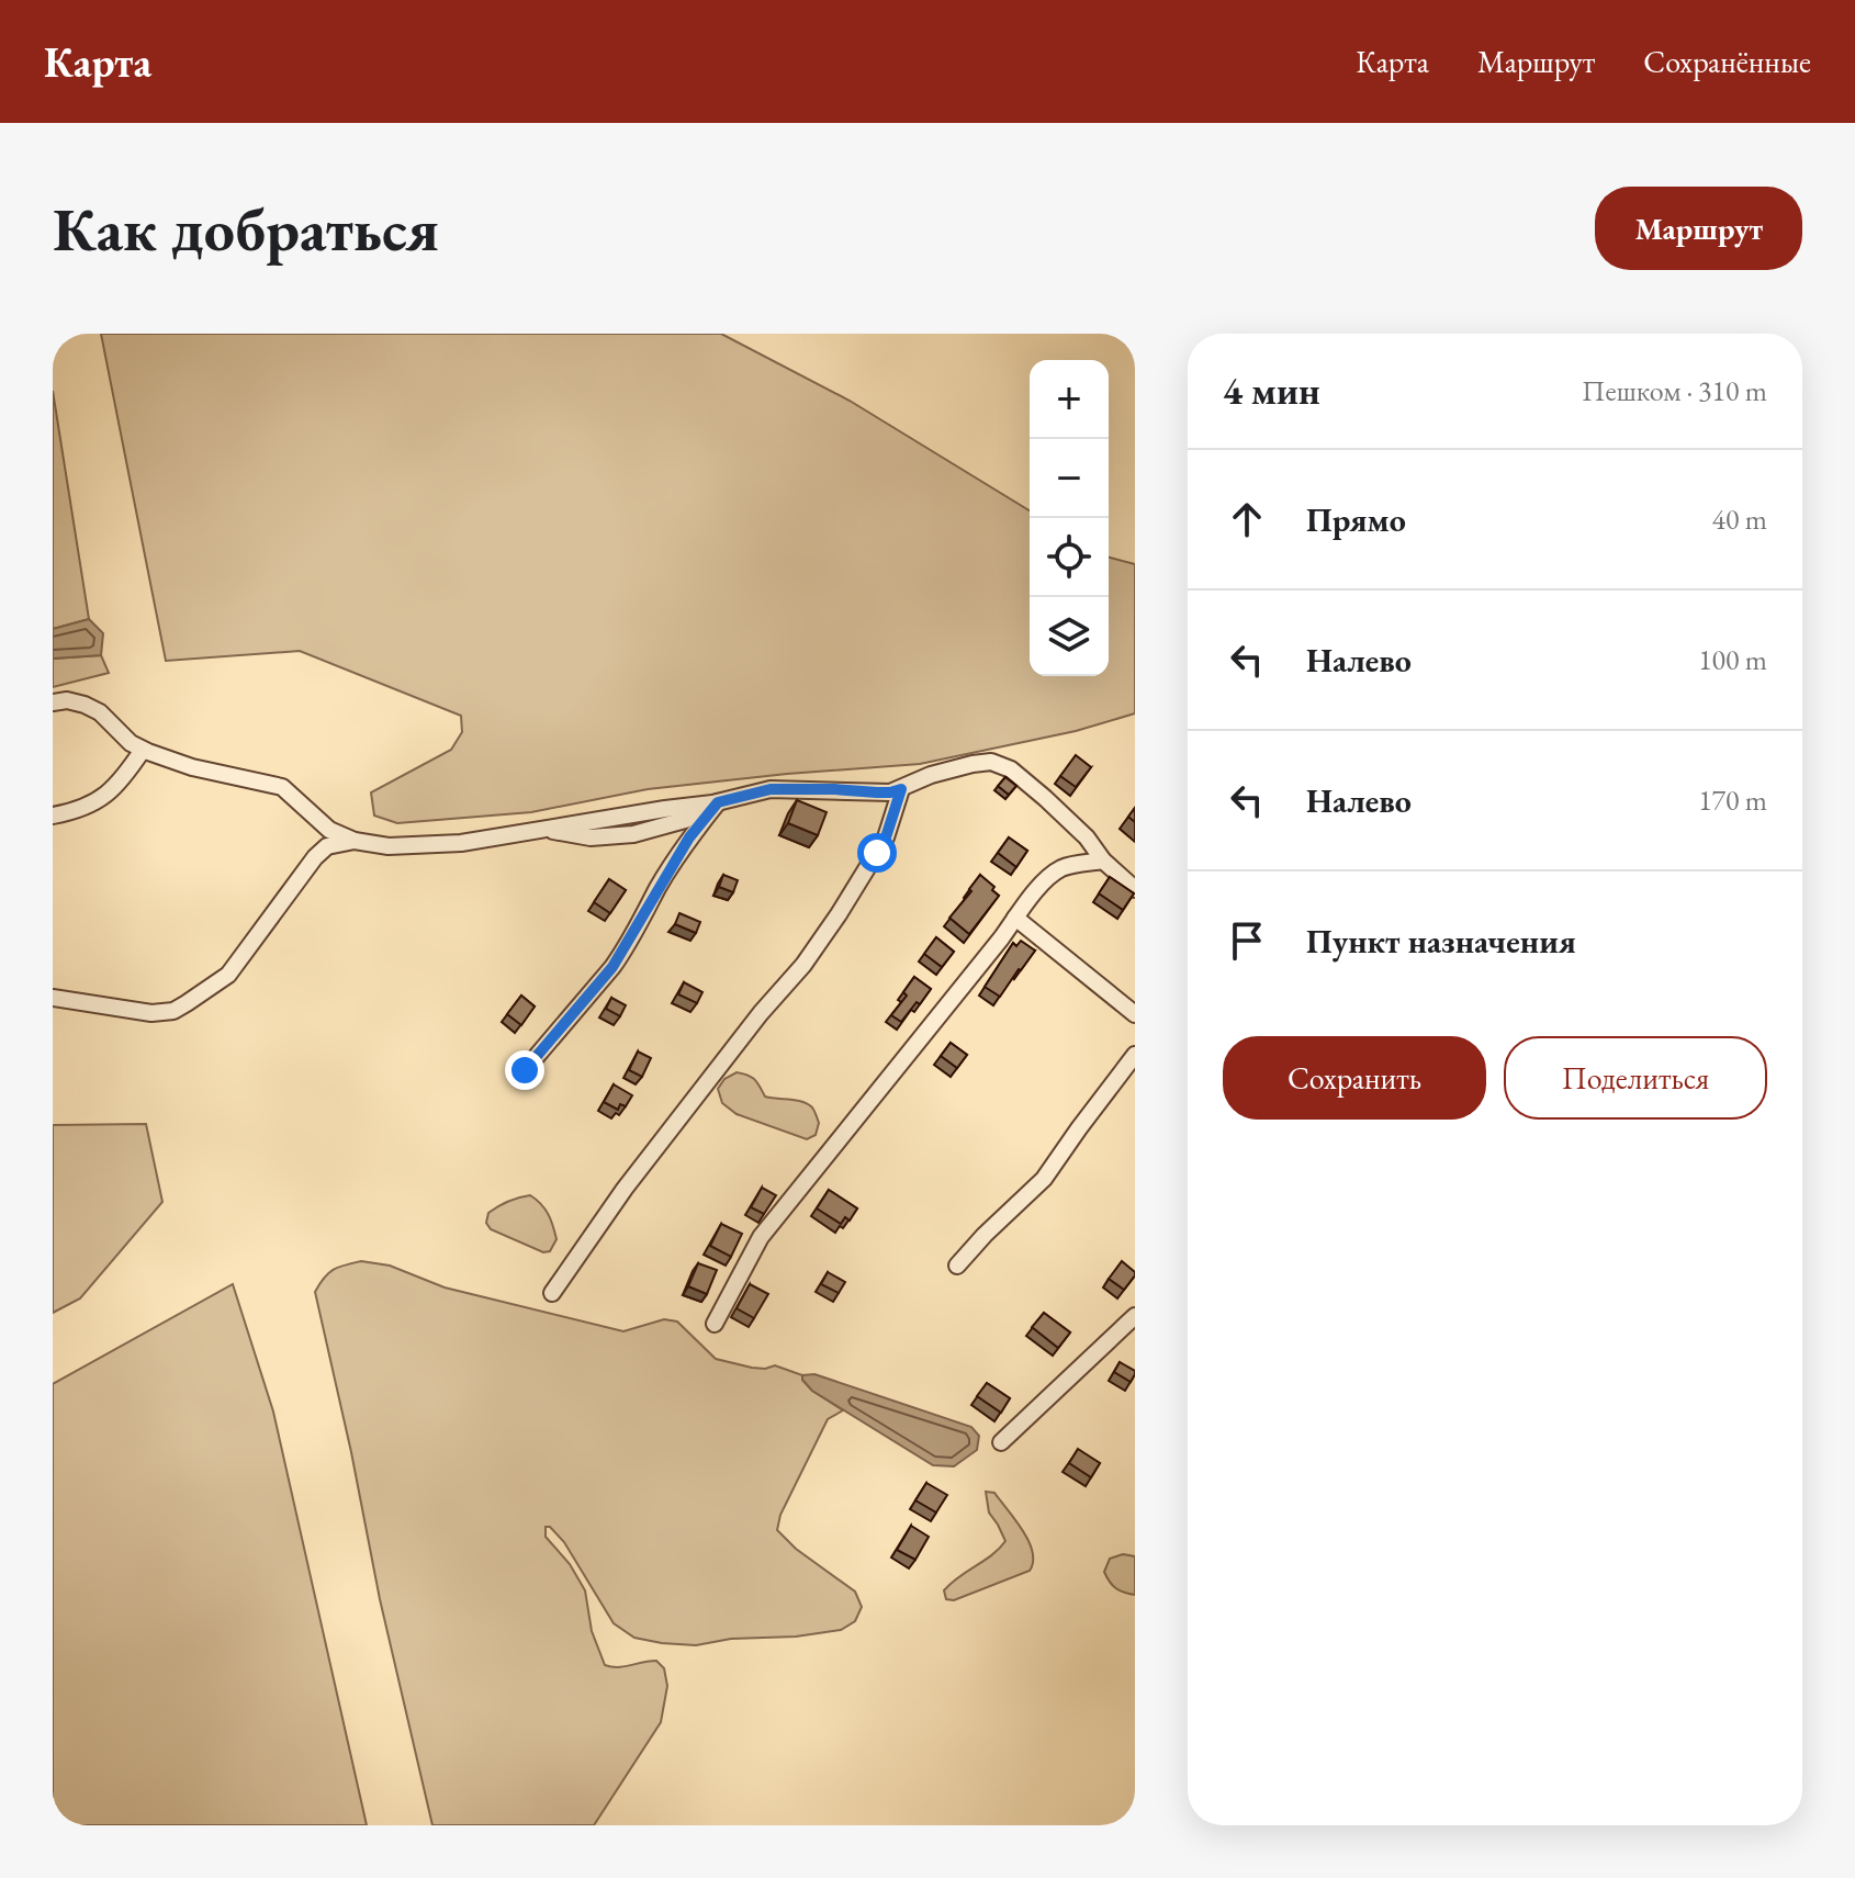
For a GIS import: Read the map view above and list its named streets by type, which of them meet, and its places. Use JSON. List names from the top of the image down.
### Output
{
  "page": {
    "header": "Карта",
    "nav": ["Карта", "Маршрут", "Сохранённые"],
    "buttons": [
      "Маршрут",
      ["Сохранить", "Поделиться"]
    ],
    "title": "Как добраться",
    "heading": ["4 мин", "Пешком · 310 m"],
    "map_buttons": ["+", "−"],
    "list": [
      ["Прямо", "40 m"],
      ["Налево", "100 m"],
      ["Налево", "170 m"],
      "Пункт назначения"
    ]
  }
}
